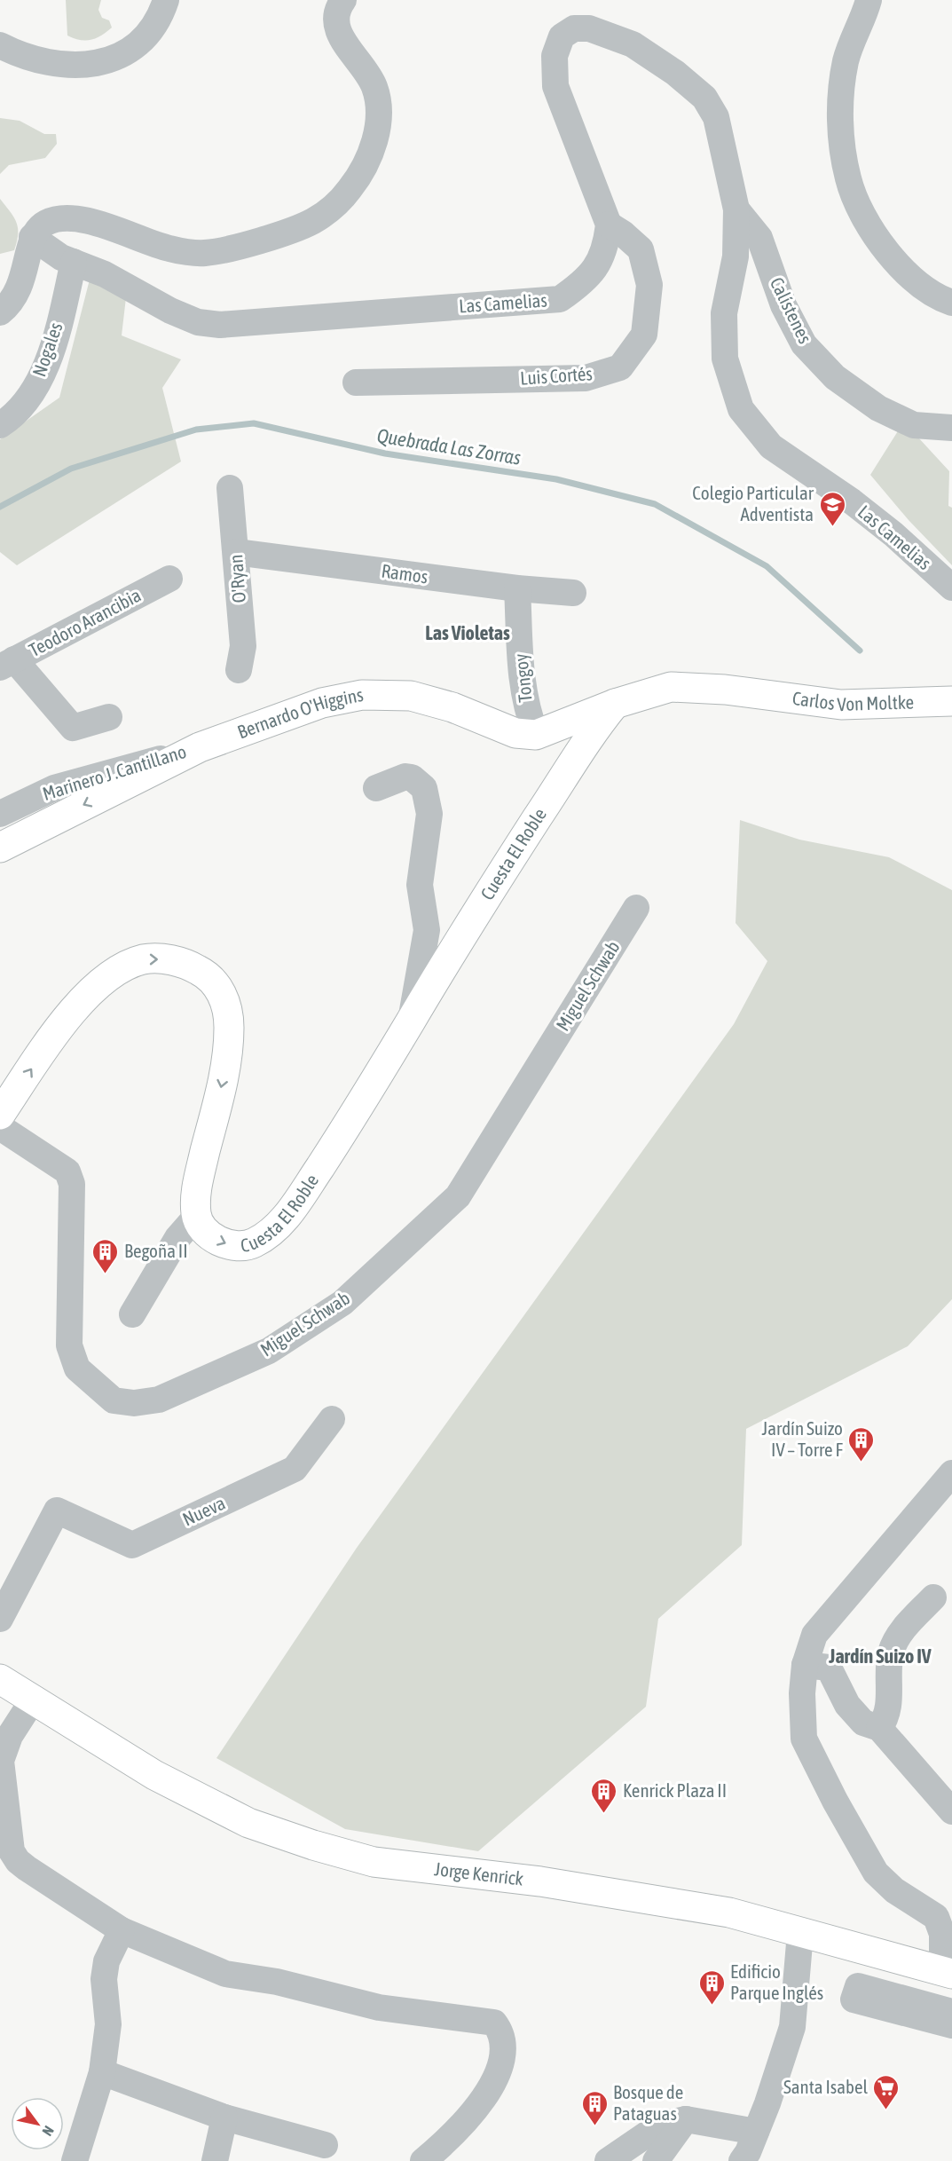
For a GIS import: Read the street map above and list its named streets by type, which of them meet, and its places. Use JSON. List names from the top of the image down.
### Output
{
  "streets": {
    "main road": [
      "Carlos Von Moltke",
      "Bernardo O'Higgins",
      "Cuesta El Roble",
      "Jorge Kenrick"
    ],
    "street": [
      "Las Camelias",
      "Calístenes",
      "Nogales",
      "Luis Cortés",
      "Ramos",
      "O'Ryan",
      "Teodoro Arancibia",
      "Tongoy",
      "Marinero J .Cantillano",
      "Miguel Schwab",
      "Nueva"
    ]
  },
  "crossings": [
    ["Las Camelias", "Calístenes"],
    ["Las Camelias", "Nogales"],
    ["Las Camelias", "Luis Cortés"],
    ["Ramos", "O'Ryan"],
    ["Ramos", "Tongoy"],
    ["Tongoy", "Bernardo O'Higgins"],
    ["Carlos Von Moltke", "Cuesta El Roble"],
    ["Bernardo O'Higgins", "Marinero J .Cantillano"]
  ],
  "one_way": ["Bernardo O'Higgins", "Cuesta El Roble"],
  "districts": ["Las Violetas", "Jardín Suizo IV"],
  "water": ["Quebrada Las Zorras"],
  "places": {
    "school or university": ["Colegio Particular Adventista"],
    "building": [
      "Begoña II",
      "Jardín Suizo IV – Torre F",
      "Kenrick Plaza II",
      "Edificio Parque Inglés",
      "Bosque de Pataguas"
    ],
    "supermarket": ["Santa Isabel"]
  },
  "north": "bottom right"
}
